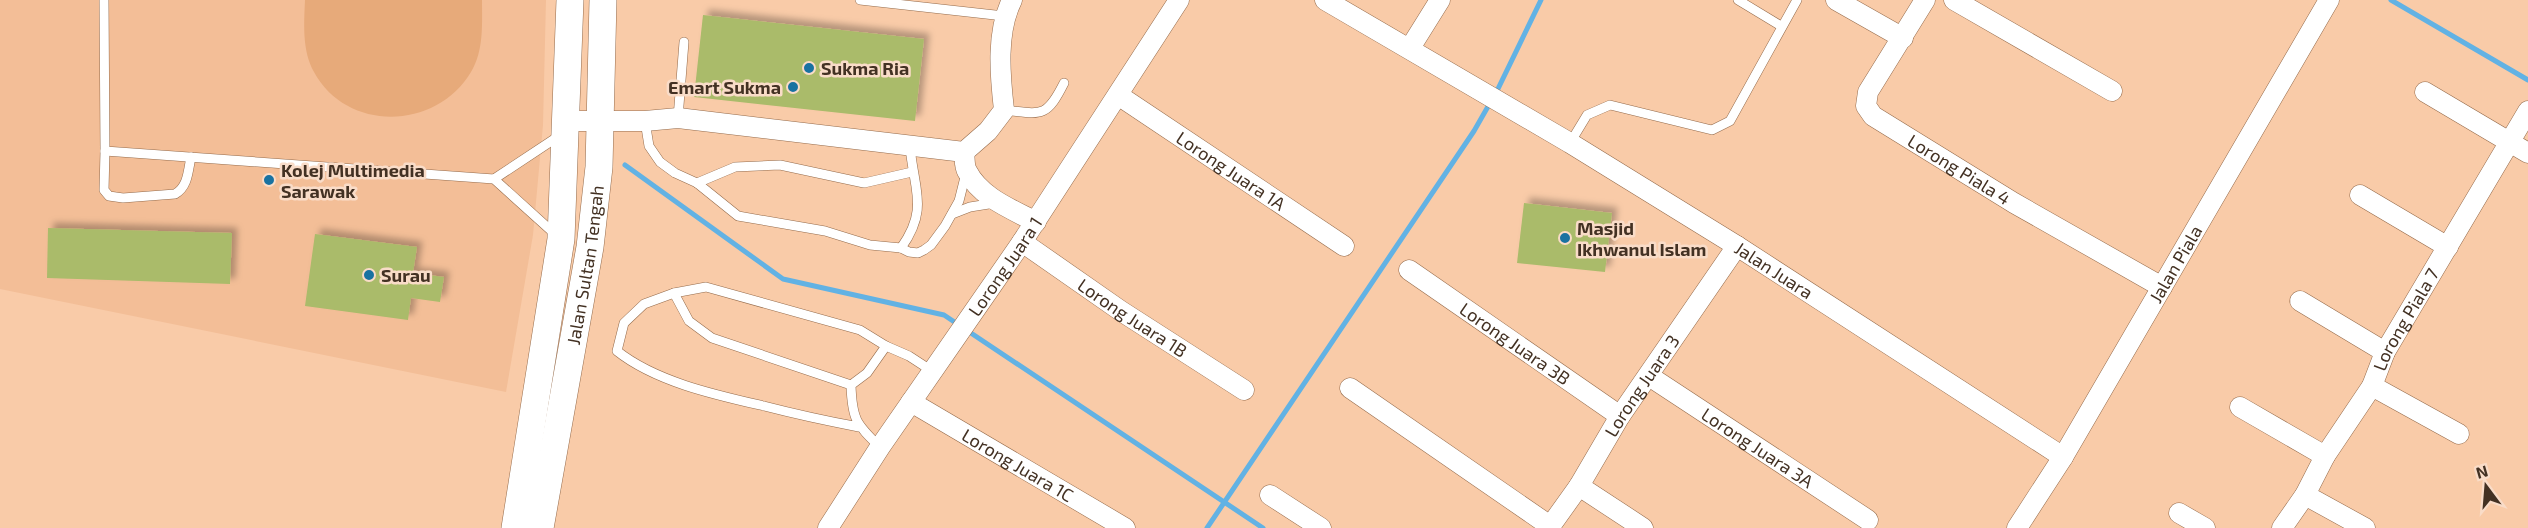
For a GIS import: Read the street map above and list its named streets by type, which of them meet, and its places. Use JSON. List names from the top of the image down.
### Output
{
  "streets": {
    "main road": ["Jalan Sultan Tengah"],
    "street": [
      "Lorong Piala 4",
      "Lorong Juara 1A",
      "Lorong Juara 1",
      "Jalan Piala",
      "Jalan Juara",
      "Lorong Juara 1B",
      "Lorong Piala 7",
      "Lorong Juara 3B",
      "Lorong Juara 3",
      "Lorong Juara 3A",
      "Lorong Juara 1C"
    ]
  },
  "crossings": [
    ["Lorong Piala 4", "Jalan Piala"],
    ["Lorong Juara 1A", "Lorong Juara 1"],
    ["Lorong Juara 1", "Lorong Juara 1B"],
    ["Lorong Juara 1", "Lorong Juara 1C"],
    ["Jalan Piala", "Jalan Juara"],
    ["Jalan Juara", "Lorong Juara 3"],
    ["Lorong Juara 3B", "Lorong Juara 3"],
    ["Lorong Juara 3", "Lorong Juara 3A"]
  ],
  "places": [
    "Sukma Ria",
    "Emart Sukma",
    "Kolej Multimedia Sarawak",
    "Masjid Ikhwanul Islam",
    "Surau"
  ],
  "north": "top"
}
